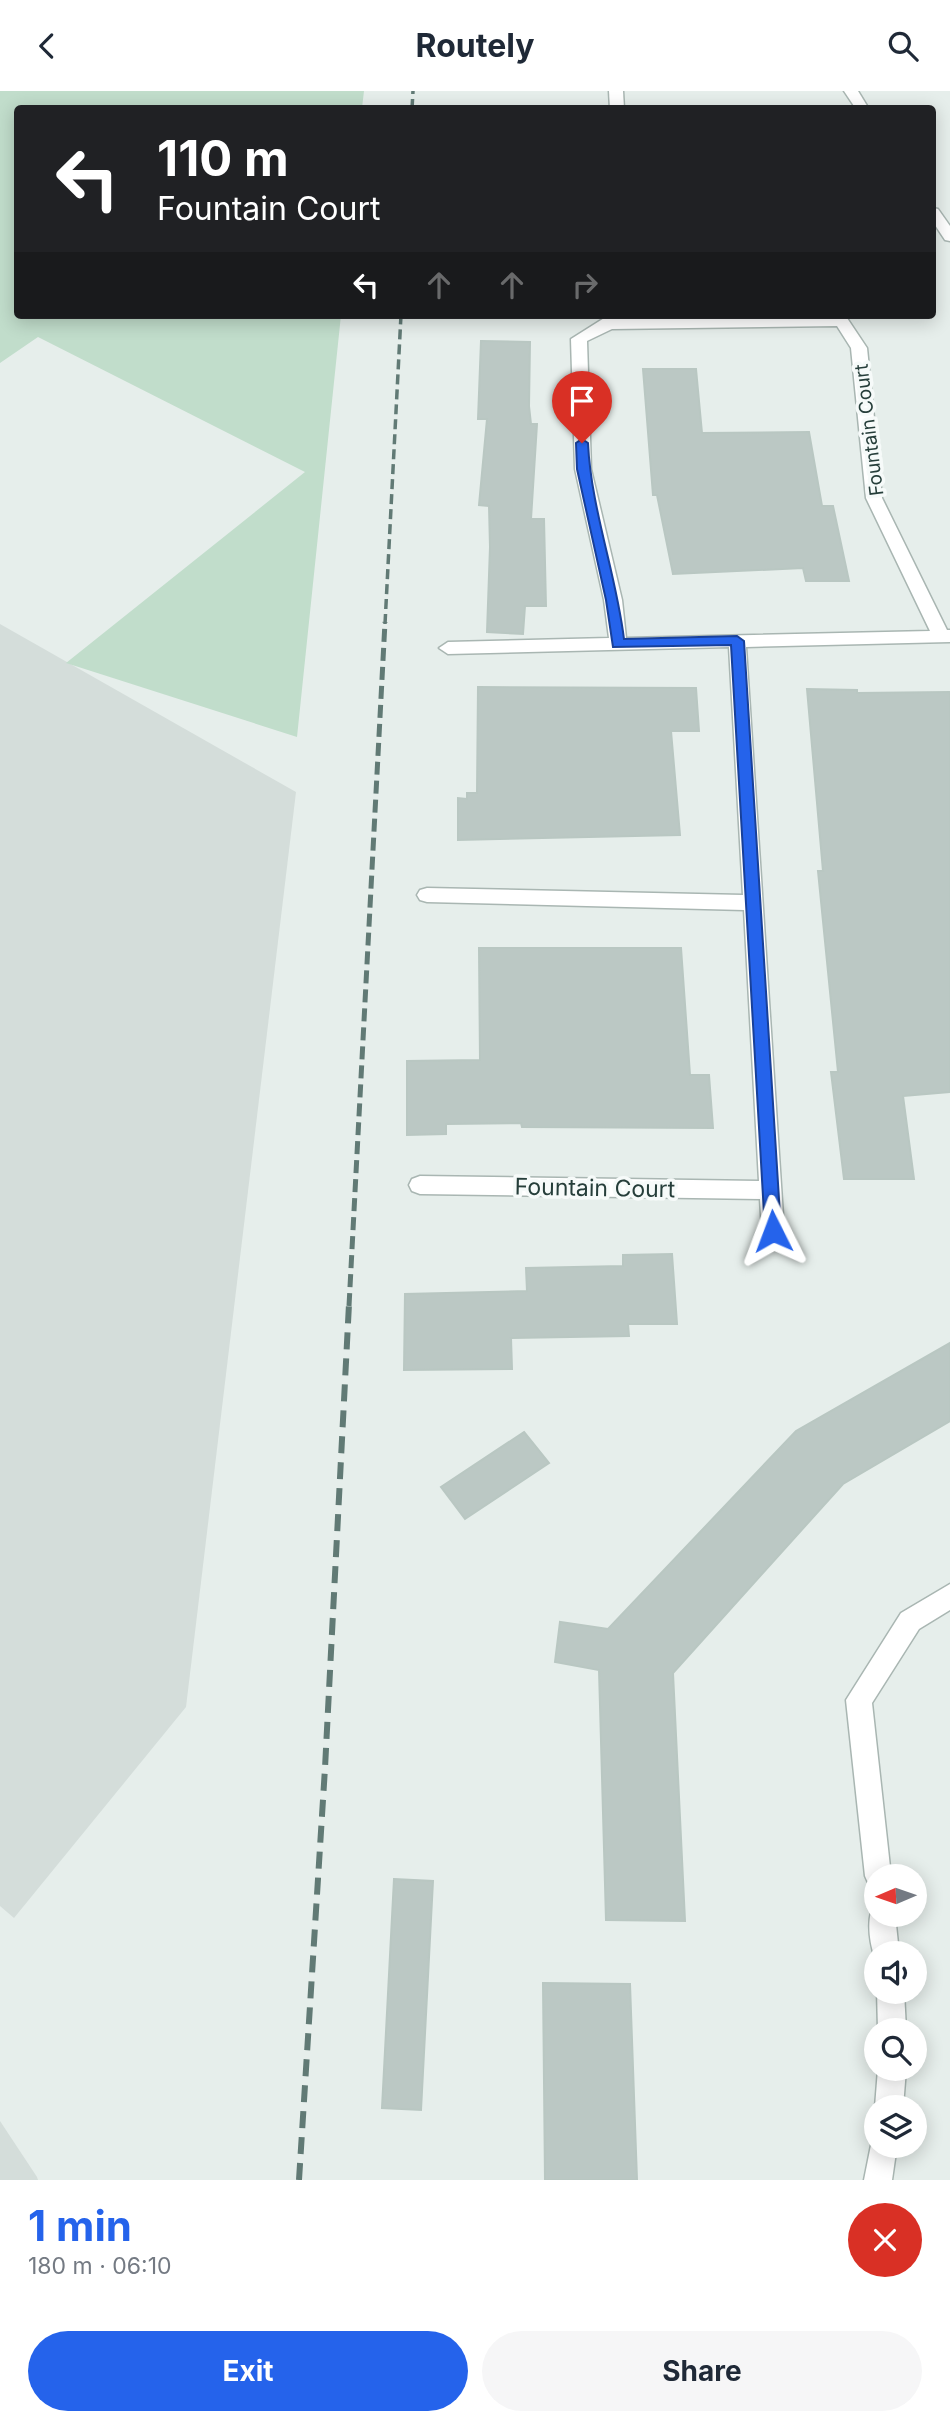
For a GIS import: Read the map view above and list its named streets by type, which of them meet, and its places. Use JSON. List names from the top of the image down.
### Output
{
  "streets": {
    "street": ["Fountain Court"]
  },
  "north": "left",
  "page": {
    "header": "Routely",
    "turn": ["110 m", "Fountain Court"],
    "heading": ["1 min", "180 m · 06:10"],
    "buttons": ["Exit", "Share"]
  }
}
